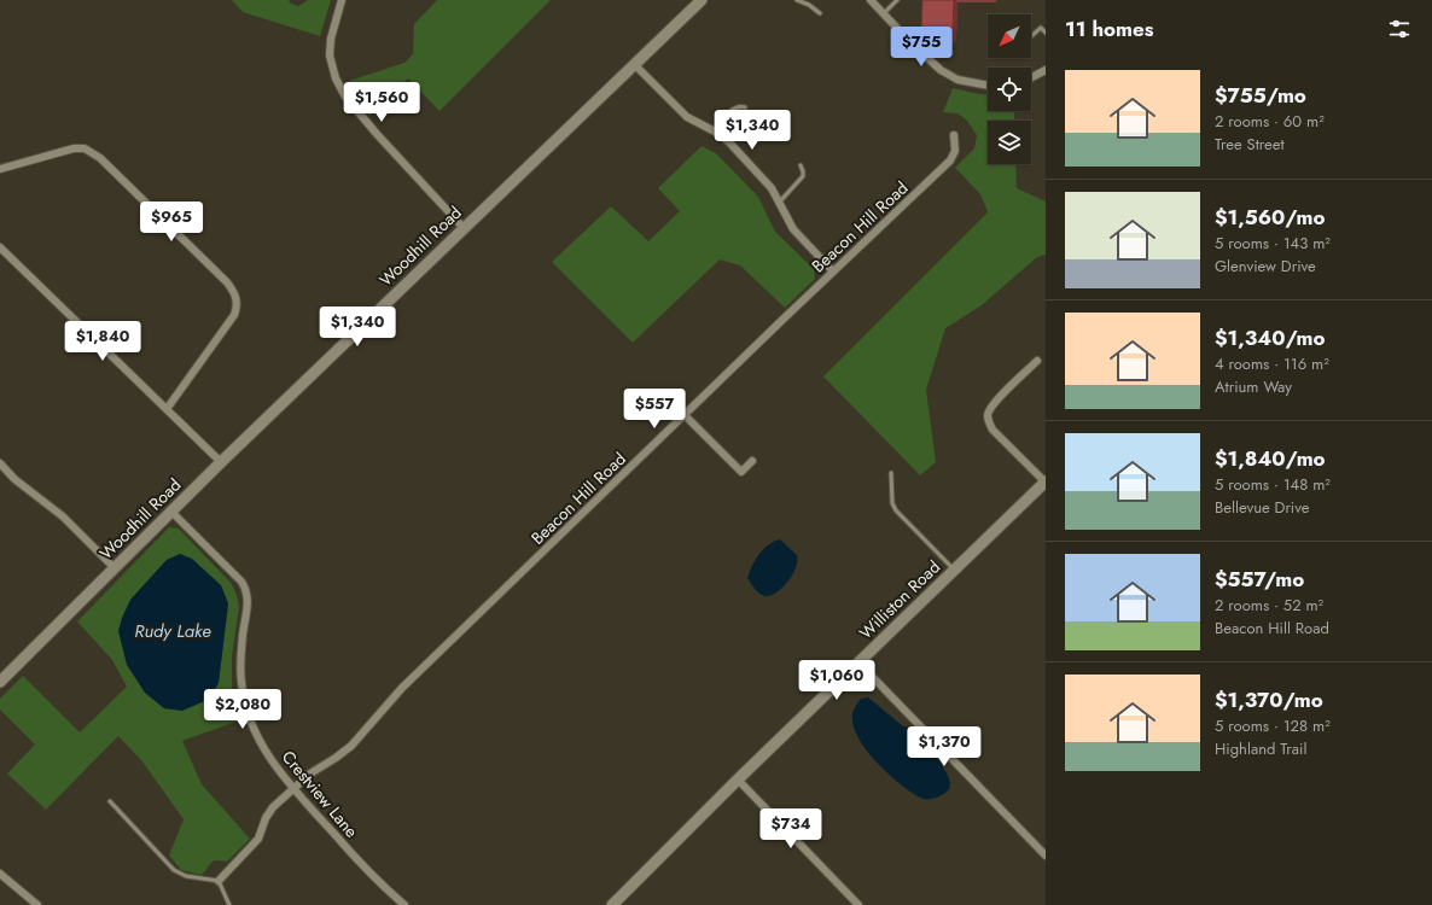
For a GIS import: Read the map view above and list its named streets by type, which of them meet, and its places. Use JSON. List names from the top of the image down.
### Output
{
  "streets": {
    "street": [
      "Beacon Hill Road",
      "Woodhill Road",
      "Williston Road",
      "Crestview Lane"
    ]
  },
  "crossings": [
    ["Beacon Hill Road", "Crestview Lane"],
    ["Woodhill Road", "Crestview Lane"]
  ],
  "water": ["Rudy Lake"],
  "north": "bottom left",
  "page": {
    "heading": "11 homes",
    "price": [
      "$755",
      "$1,560",
      "$1,340",
      "$965",
      "$1,340",
      "$1,840",
      "$557",
      "$1,060",
      "$2,080",
      "$1,370",
      "$734"
    ],
    "list": [
      {
        "name": "$755/mo",
        "note": "2 rooms · 60 m² · Tree Street"
      },
      {
        "name": "$1,560/mo",
        "note": "5 rooms · 143 m² · Glenview Drive"
      },
      {
        "name": "$1,340/mo",
        "note": "4 rooms · 116 m² · Atrium Way"
      },
      {
        "name": "$1,840/mo",
        "note": "5 rooms · 148 m² · Bellevue Drive"
      },
      {
        "name": "$557/mo",
        "note": "2 rooms · 52 m² · Beacon Hill Road"
      },
      {
        "name": "$1,370/mo",
        "note": "5 rooms · 128 m² · Highland Trail"
      }
    ]
  }
}
